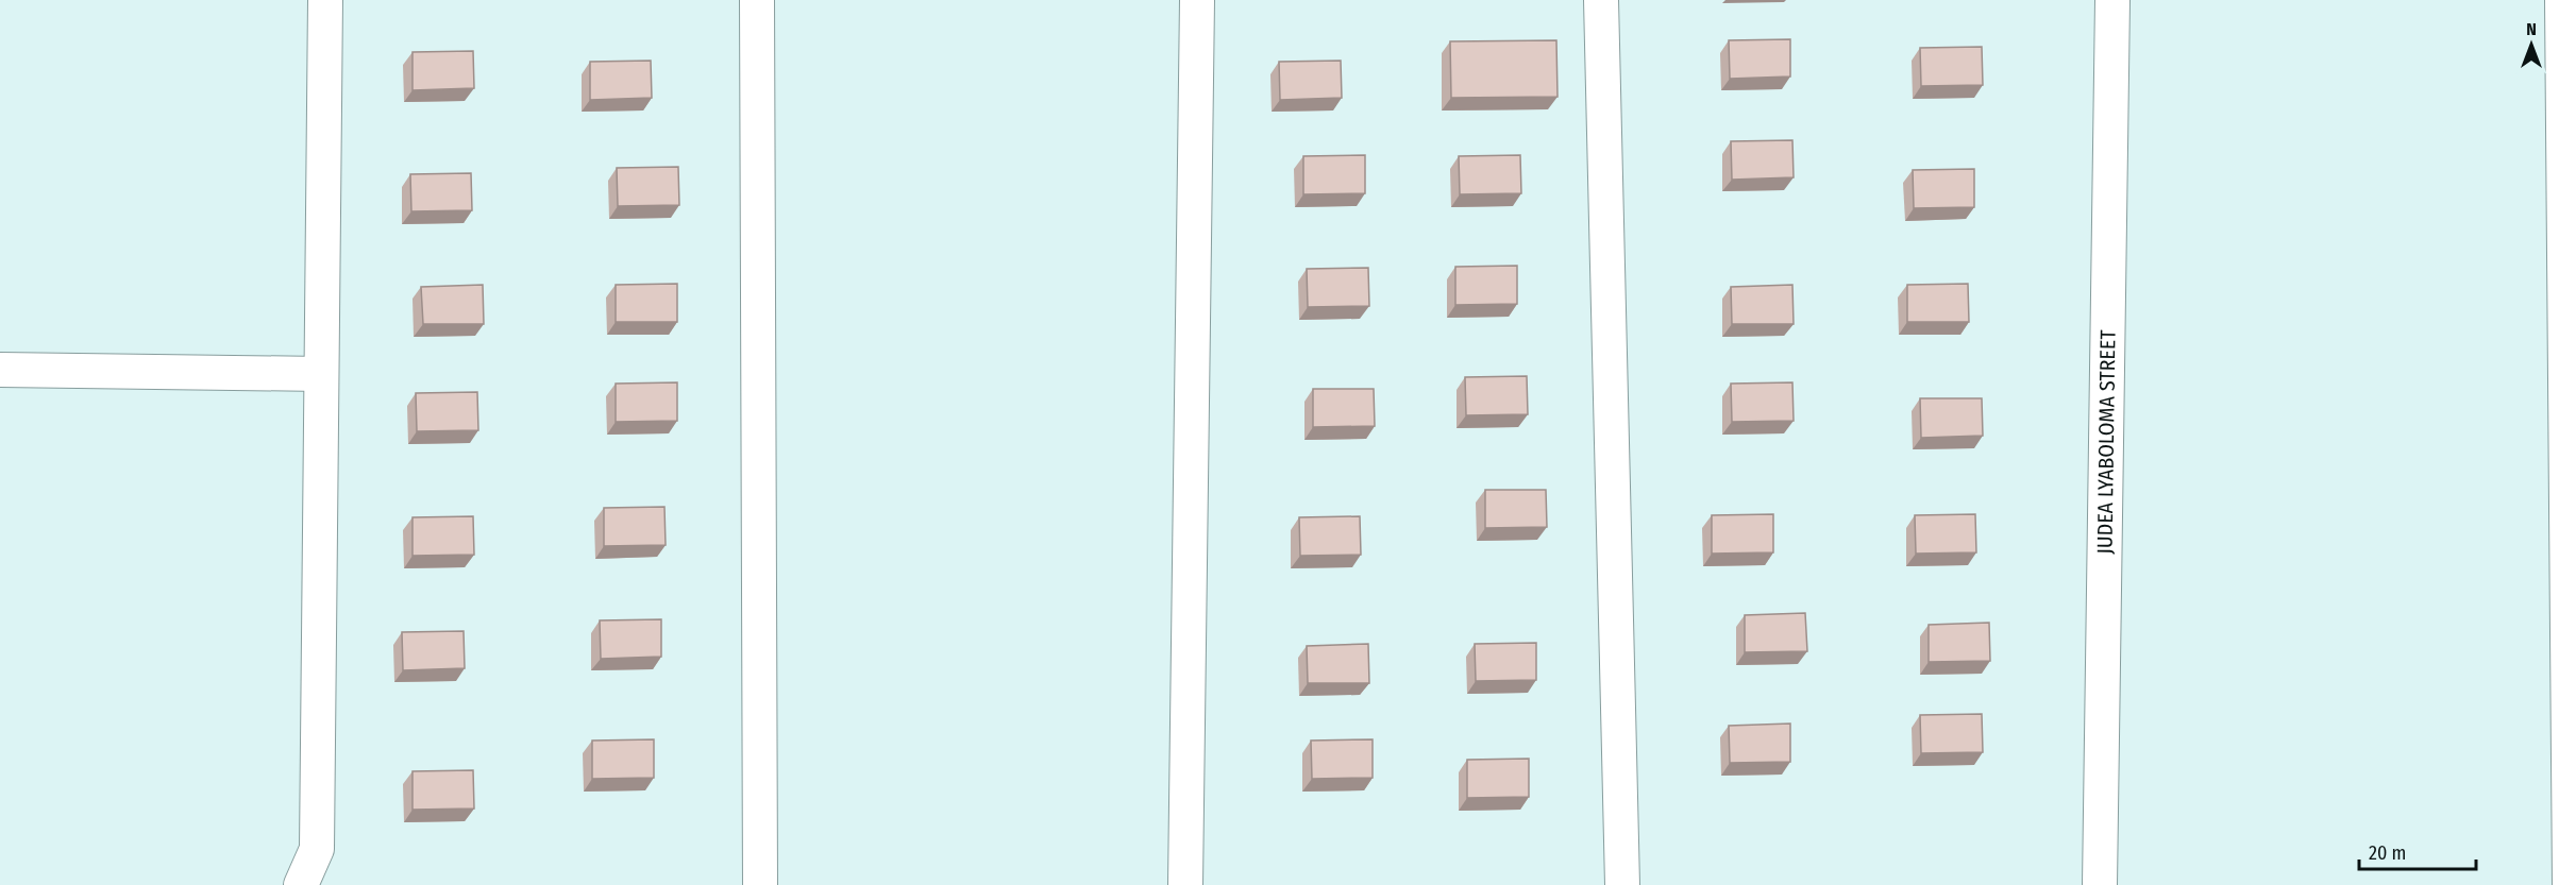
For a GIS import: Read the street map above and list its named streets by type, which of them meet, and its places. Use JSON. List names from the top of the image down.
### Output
{
  "streets": {
    "street": ["JUDEA LYABOLOMA STREET"]
  },
  "scale_bar": "20 m",
  "north": "top"
}
